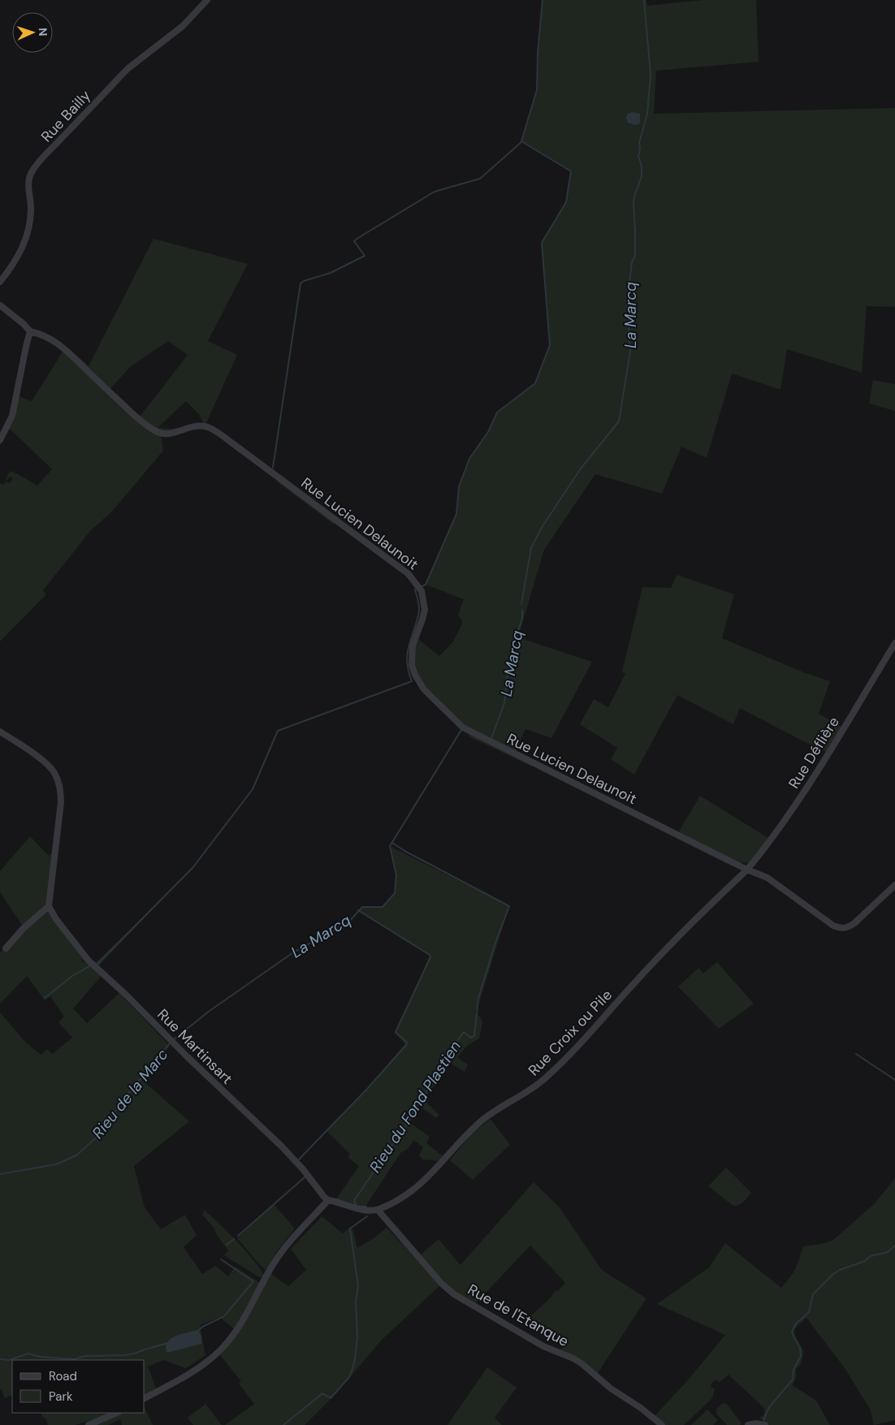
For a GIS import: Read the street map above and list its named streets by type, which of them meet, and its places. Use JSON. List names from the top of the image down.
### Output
{
  "streets": {
    "street": [
      "Rue Bailly",
      "Rue Lucien Delaunoit",
      "Rue Déflière",
      "Rue Croix ou Pile",
      "Rue Martinsart",
      "Rue de l'Etanque"
    ]
  },
  "crossings": [
    ["Rue Lucien Delaunoit", "Rue Déflière"],
    ["Rue Lucien Delaunoit", "Rue Croix ou Pile"],
    ["Rue Déflière", "Rue Croix ou Pile"],
    ["Rue Croix ou Pile", "Rue de l'Etanque"]
  ],
  "water": ["La Marcq", "Rieu de la Marc", "Rieu du Fond Plastien"],
  "legend": ["Road", "Park"],
  "north": "right"
}
